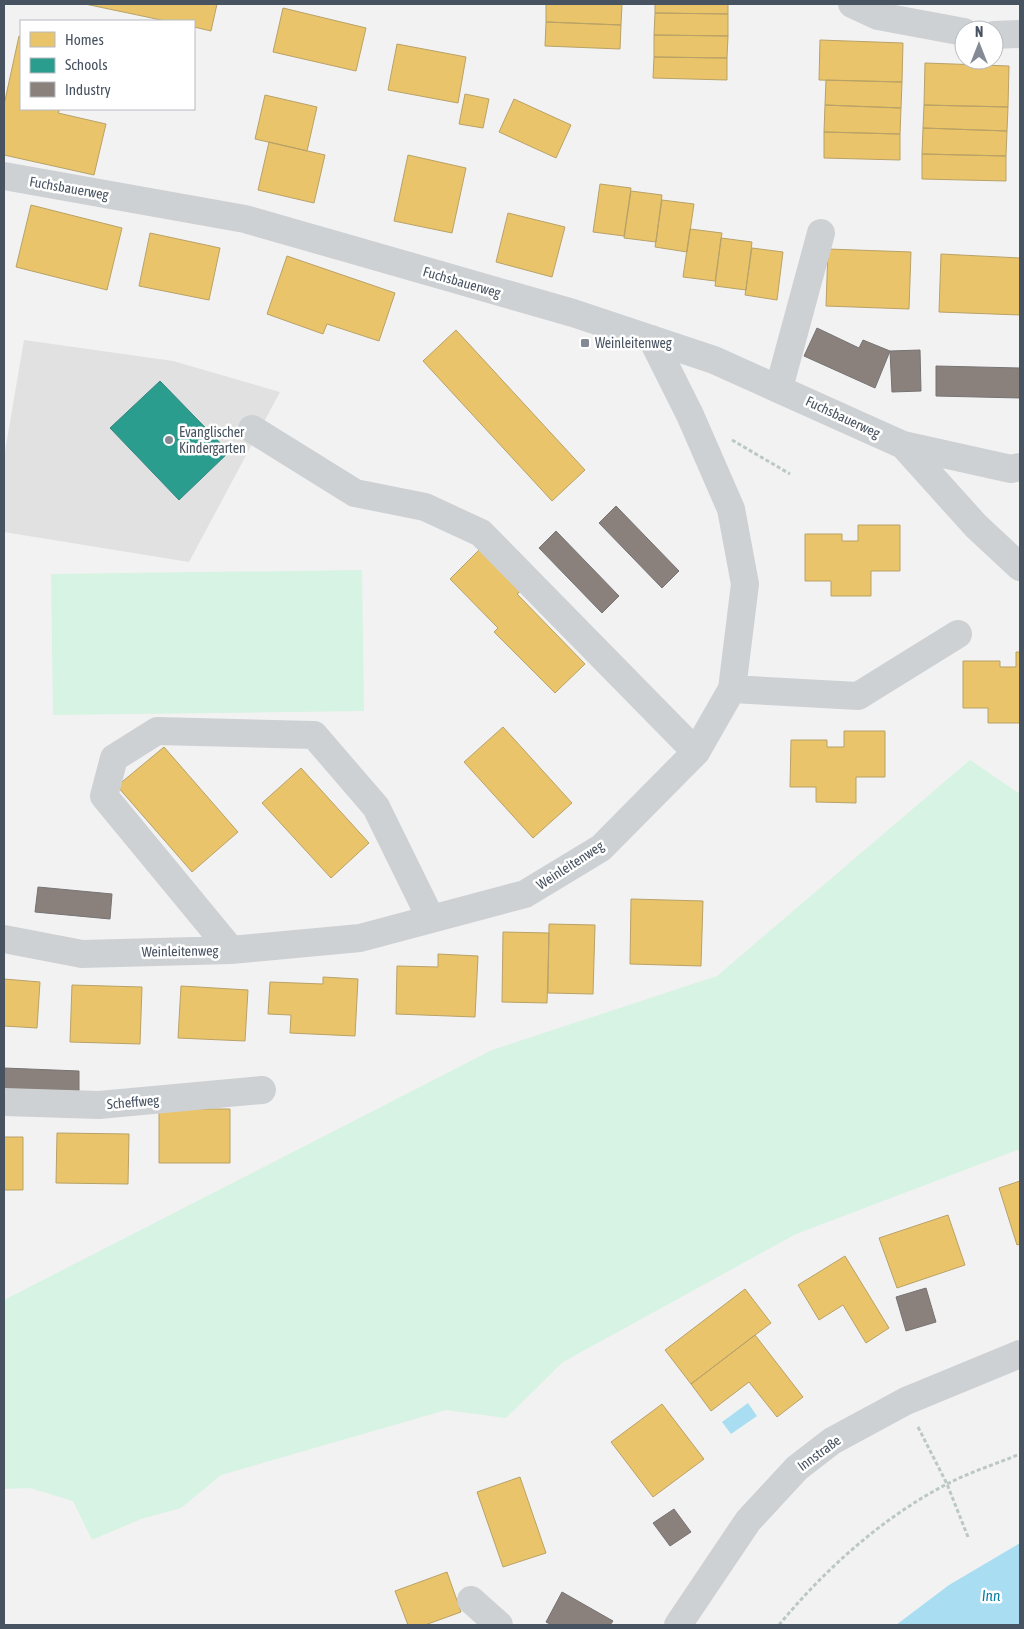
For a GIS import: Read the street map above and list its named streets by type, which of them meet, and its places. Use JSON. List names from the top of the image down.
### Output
{
  "streets": {
    "street": [
      "Fuchsbauerweg",
      "Weinleitenweg",
      "Scheffweg",
      "Innstraße"
    ]
  },
  "crossings": [
    ["Fuchsbauerweg", "Weinleitenweg"]
  ],
  "water": ["Inn"],
  "places": {
    "transit": ["Weinleitenweg"],
    "other": ["Evanglischer Kindergarten"]
  },
  "legend": ["Homes", "Schools", "Industry"],
  "north": "top"
}
